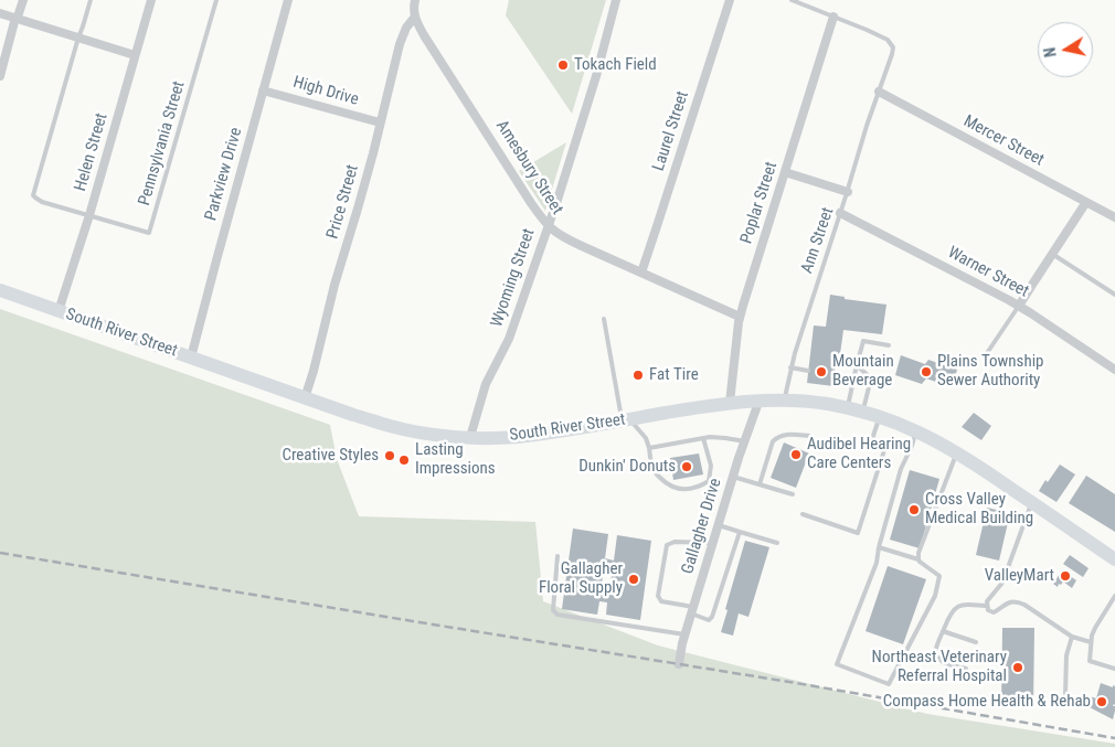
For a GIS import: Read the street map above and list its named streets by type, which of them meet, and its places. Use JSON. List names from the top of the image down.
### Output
{
  "streets": {
    "main road": ["South River Street"],
    "street": [
      "High Drive",
      "Laurel Street",
      "Mercer Street",
      "Helen Street",
      "Amesbury Street",
      "Parkview Drive",
      "Price Street",
      "Poplar Street",
      "Warner Street",
      "Wyoming Street",
      "Gallagher Drive"
    ],
    "lane": ["Pennsylvania Street", "Ann Street"]
  },
  "crossings": [
    ["High Drive", "Parkview Drive"],
    ["High Drive", "Price Street"],
    ["Laurel Street", "Amesbury Street"],
    ["Mercer Street", "Ann Street"],
    ["Pennsylvania Street", "Helen Street"],
    ["Helen Street", "South River Street"],
    ["Amesbury Street", "Price Street"],
    ["Amesbury Street", "Poplar Street"],
    ["Amesbury Street", "Wyoming Street"],
    ["Parkview Drive", "South River Street"],
    ["Price Street", "South River Street"],
    ["Poplar Street", "Ann Street"],
    ["Poplar Street", "South River Street"],
    ["Ann Street", "Warner Street"],
    ["Ann Street", "South River Street"],
    ["Wyoming Street", "South River Street"],
    ["South River Street", "Gallagher Drive"]
  ],
  "places": [
    "Tokach Field",
    "Mountain Beverage",
    "Plains Township Sewer Authority",
    "Fat Tire",
    "Audibel Hearing Care Centers",
    "Creative Styles",
    "Lasting Impressions",
    "Dunkin' Donuts",
    "Cross Valley Medical Building",
    "ValleyMart",
    "Gallagher Floral Supply",
    "Northeast Veterinary Referral Hospital",
    "Compass Home Health & Rehab"
  ],
  "north": "left"
}
